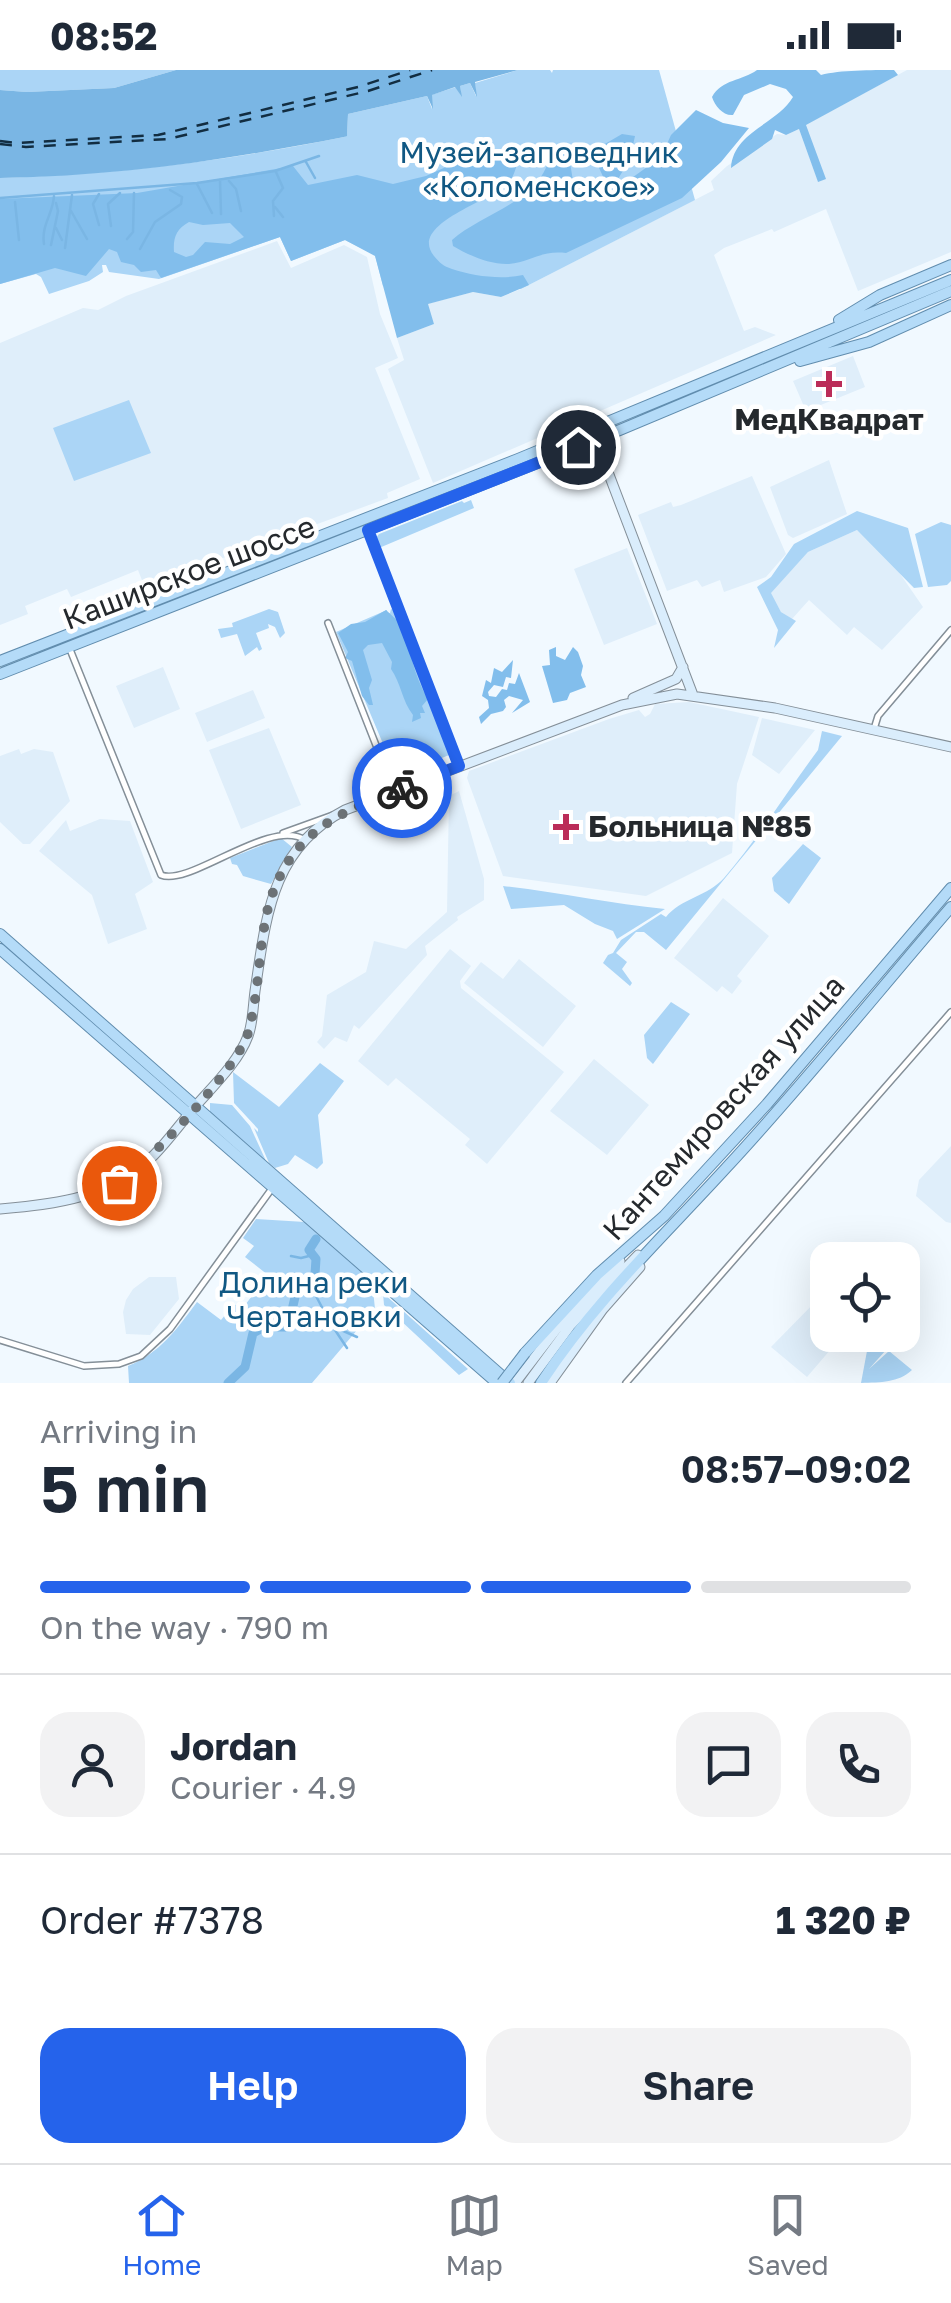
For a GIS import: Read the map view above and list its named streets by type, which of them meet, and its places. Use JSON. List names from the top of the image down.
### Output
{
  "streets": {
    "main road": ["Каширское шоссе", "Кантемировская улица"]
  },
  "parks": ["Музей-заповедник «Коломенское»", "Долина реки Чертановки"],
  "places": {
    "health": ["МедКвадрат", "Больница №85"]
  },
  "page": {
    "status": "08:52",
    "heading": ["5 min", "Arriving in", "08:57–09:02"],
    "panel": [
      "Jordan",
      "Courier · 4.9",
      "Order #7378",
      "1 320 ₽"
    ],
    "bar": "On the way · 790 m",
    "buttons": ["Help", "Share"],
    "tabs": ["Home", "Map", "Saved"]
  }
}
